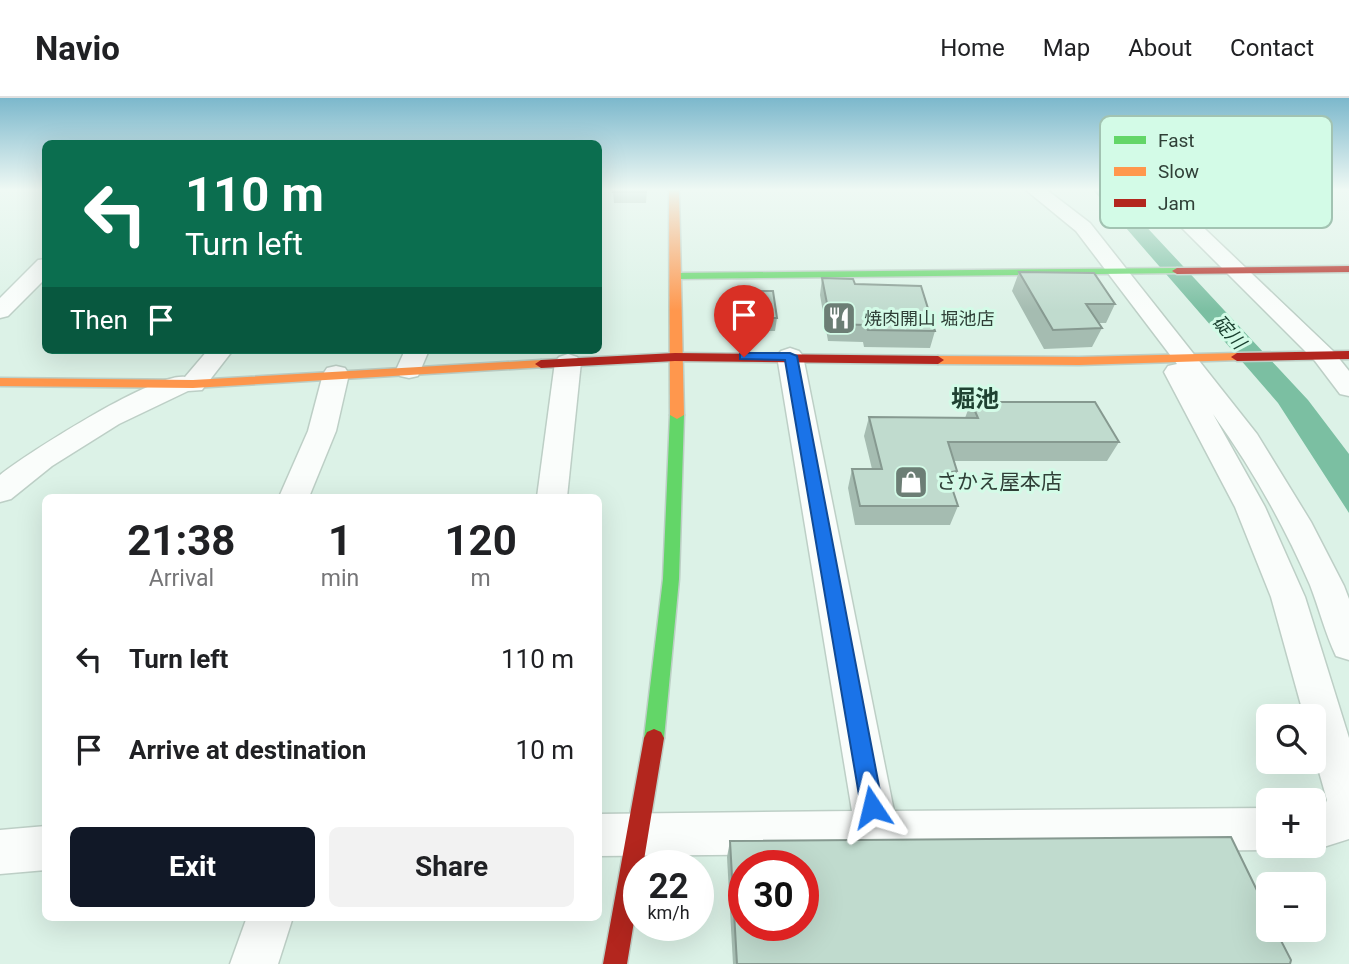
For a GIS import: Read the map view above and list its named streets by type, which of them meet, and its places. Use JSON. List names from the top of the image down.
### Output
{
  "districts": ["堀池"],
  "water": ["碇川"],
  "places": {
    "restaurant": ["焼肉開山 堀池店"],
    "shop": ["さかえ屋本店"]
  },
  "legend": ["Fast", "Slow", "Jam"],
  "page": {
    "header": "Navio",
    "nav": [
      "Home",
      "Map",
      "About",
      "Contact"
    ],
    "turn": ["110 m", "Turn left"],
    "then": "Then",
    "eta": [
      "21:38",
      "Arrival",
      "1",
      "min",
      "120",
      "m"
    ],
    "list": [
      {
        "name": "Turn left",
        "value": "110 m"
      },
      {
        "name": "Arrive at destination",
        "value": "10 m"
      }
    ],
    "map_buttons": ["+", "−"],
    "buttons": ["Exit", "Share"],
    "speed": "22 km/h",
    "limit": "30"
  }
}
